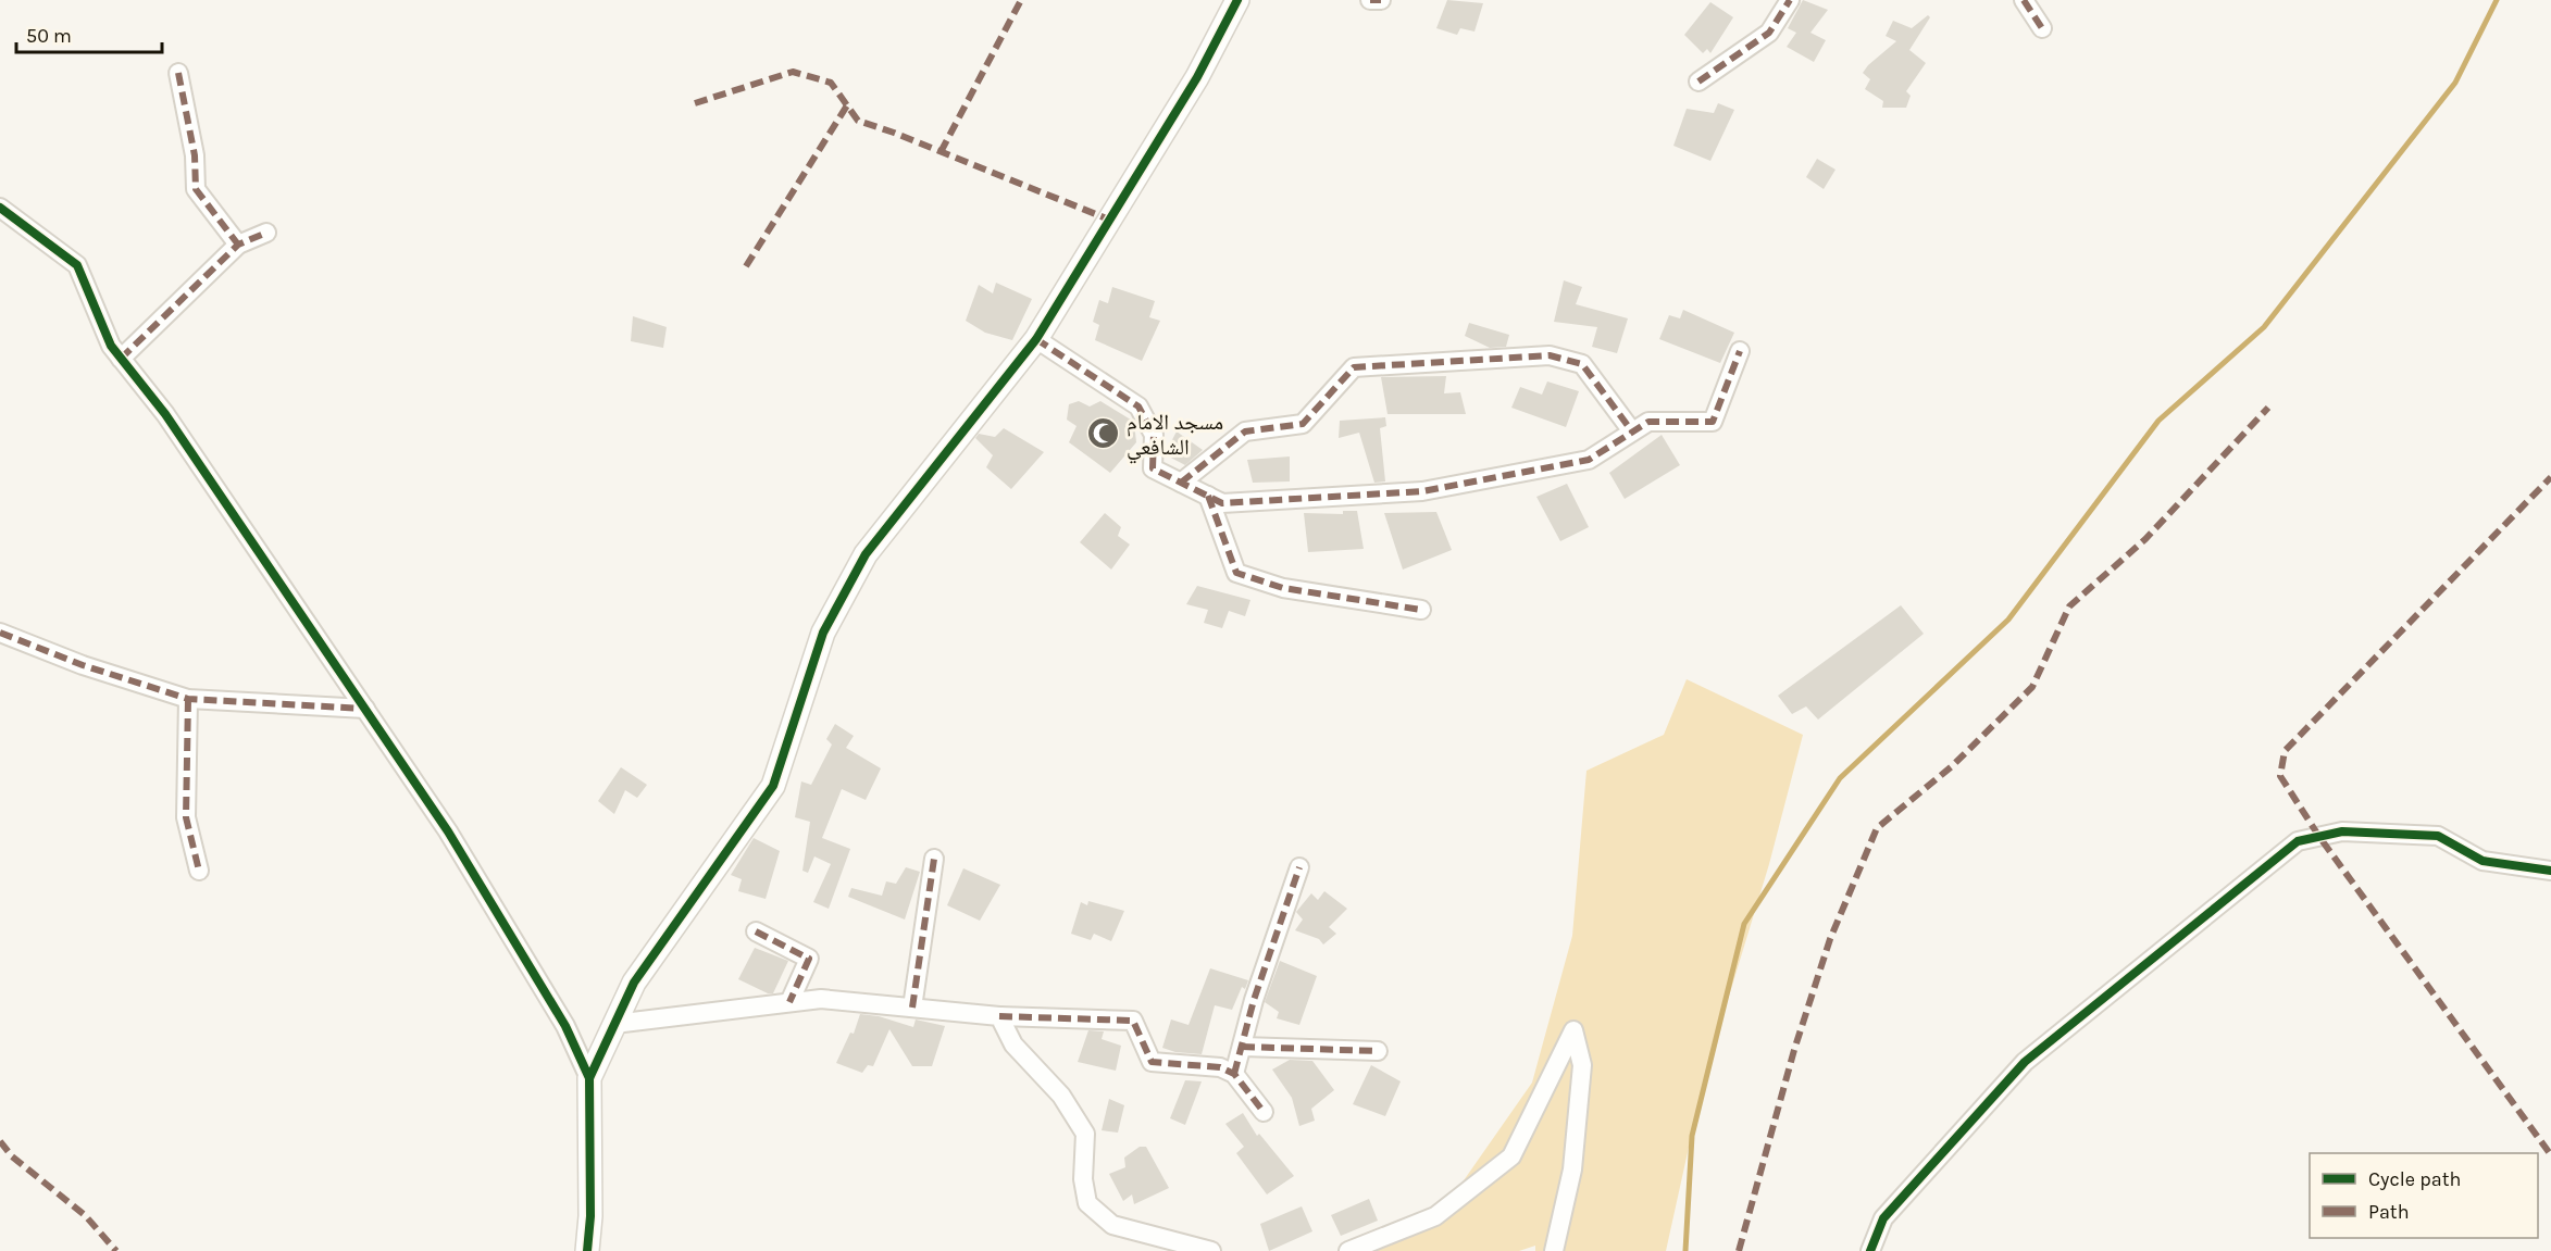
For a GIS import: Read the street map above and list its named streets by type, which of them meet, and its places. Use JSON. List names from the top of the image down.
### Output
{
  "places": {
    "mosque": ["مسجد الامام الشافعي"]
  },
  "legend": ["Cycle path", "Path"],
  "scale_bar": "50 m"
}
